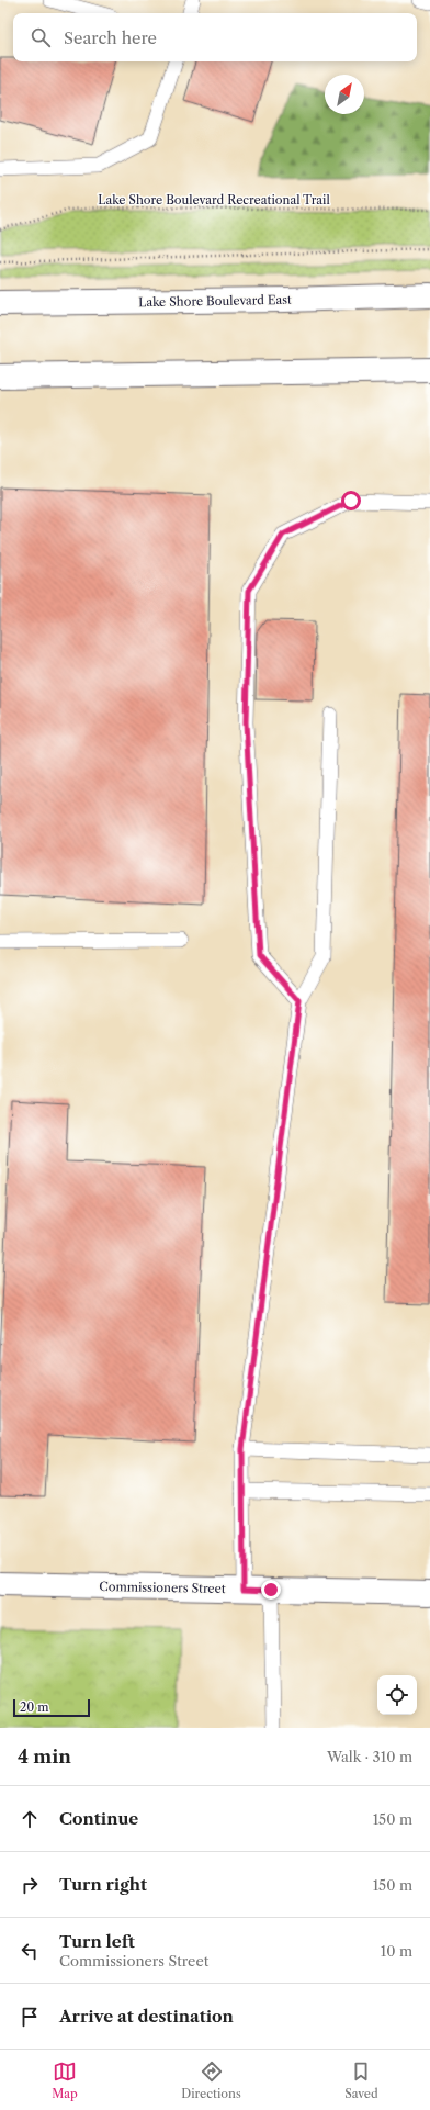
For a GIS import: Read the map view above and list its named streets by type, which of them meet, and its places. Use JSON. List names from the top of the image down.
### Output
{
  "streets": {
    "main road": ["Lake Shore Boulevard East", "Commissioners Street"],
    "path": ["Lake Shore Boulevard Recreational Trail"]
  },
  "scale_bar": "20 m",
  "north": "top right",
  "page": {
    "search": "Search here",
    "scale": "20 m",
    "heading": ["4 min", "Walk · 310 m"],
    "list": [
      ["Continue", "150 m"],
      ["Turn right", "150 m"],
      ["Turn left", "Commissioners Street", "10 m"],
      "Arrive at destination"
    ],
    "nav": ["Map", "Directions", "Saved"]
  }
}
